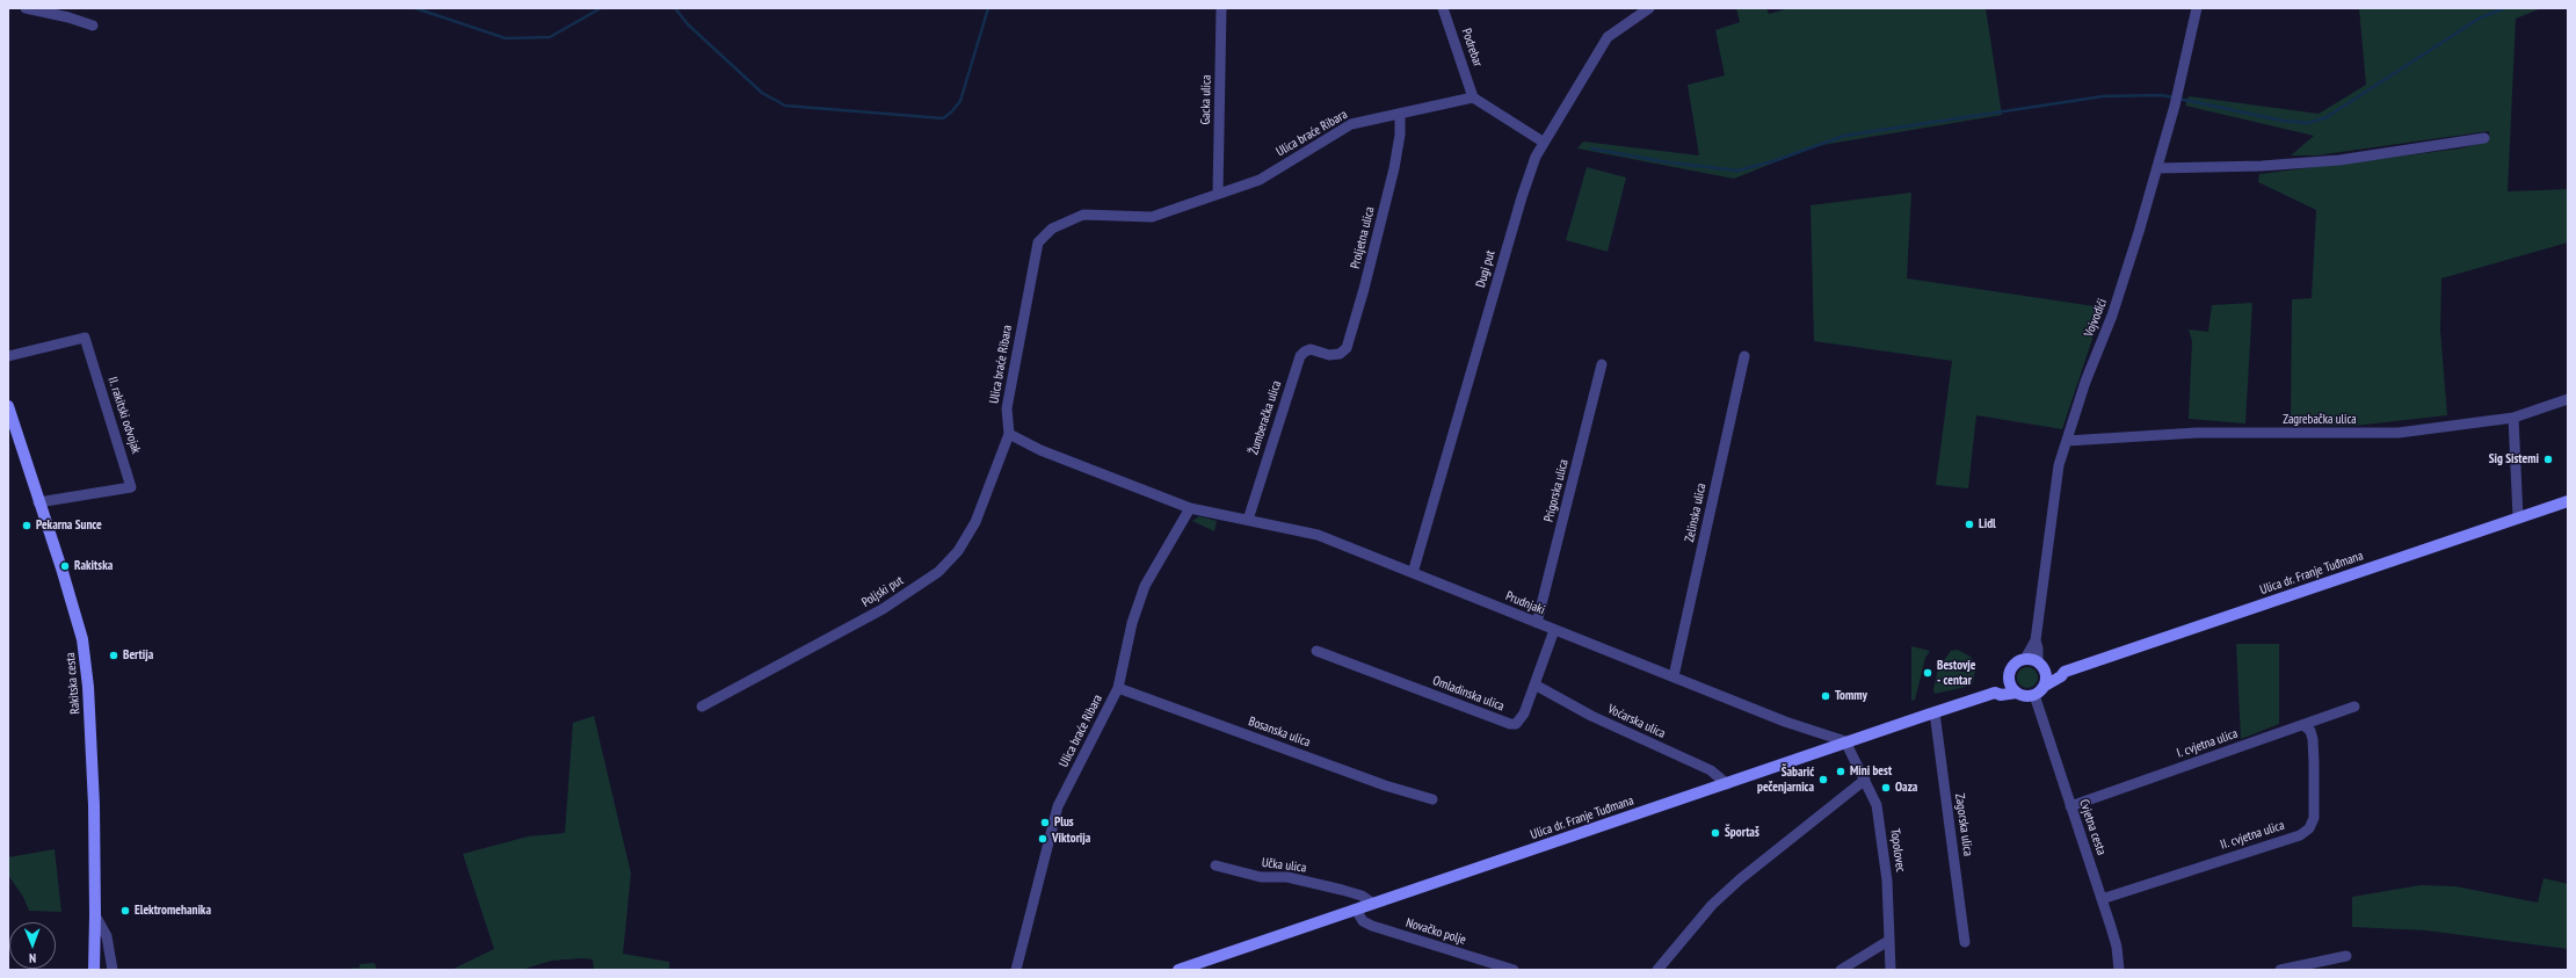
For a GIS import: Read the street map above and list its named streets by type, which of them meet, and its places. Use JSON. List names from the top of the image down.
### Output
{
  "streets": {
    "main road": ["Ulica dr. Franje Tuđmana", "Rakitska cesta"],
    "street": [
      "Podrebar",
      "Gacka ulica",
      "Ulica braće Ribara",
      "Proljetna ulica",
      "Dugi put",
      "Vojvodići",
      "II. rakitski odvojak",
      "Žumberačka ulica",
      "Zagrebačka ulica",
      "Prigorska ulica",
      "Zelinska ulica",
      "Poljski put",
      "Prudnjaki",
      "Omladinska ulica",
      "Voćarska ulica",
      "Bosanska ulica",
      "I. cvjetna ulica",
      "Zagorska ulica",
      "Cvjetna cesta",
      "II. cvjetna ulica",
      "Topolovec",
      "Učka ulica",
      "Novačko polje"
    ]
  },
  "crossings": [
    ["Podrebar", "Ulica braće Ribara"],
    ["Gacka ulica", "Ulica braće Ribara"],
    ["Ulica braće Ribara", "Proljetna ulica"],
    ["Ulica braće Ribara", "Poljski put"],
    ["Ulica braće Ribara", "Prudnjaki"],
    ["Ulica braće Ribara", "Bosanska ulica"],
    ["Proljetna ulica", "Žumberačka ulica"],
    ["Dugi put", "Prudnjaki"],
    ["Vojvodići", "Zagrebačka ulica"],
    ["Vojvodići", "Ulica dr. Franje Tuđmana"],
    ["Vojvodići", "Cvjetna cesta"],
    ["II. rakitski odvojak", "Rakitska cesta"],
    ["Žumberačka ulica", "Prudnjaki"],
    ["Prigorska ulica", "Prudnjaki"],
    ["Zelinska ulica", "Prudnjaki"],
    ["Ulica dr. Franje Tuđmana", "Prudnjaki"],
    ["Ulica dr. Franje Tuđmana", "Voćarska ulica"],
    ["Ulica dr. Franje Tuđmana", "Zagorska ulica"],
    ["Ulica dr. Franje Tuđmana", "Cvjetna cesta"],
    ["Ulica dr. Franje Tuđmana", "Topolovec"],
    ["Ulica dr. Franje Tuđmana", "Učka ulica"],
    ["Ulica dr. Franje Tuđmana", "Novačko polje"],
    ["Prudnjaki", "Omladinska ulica"],
    ["Prudnjaki", "Topolovec"],
    ["Omladinska ulica", "Voćarska ulica"],
    ["I. cvjetna ulica", "Cvjetna cesta"],
    ["I. cvjetna ulica", "II. cvjetna ulica"],
    ["Cvjetna cesta", "II. cvjetna ulica"]
  ],
  "places": [
    "Sig Sistemi",
    "Lidl",
    "Pekarna Sunce",
    "Rakitska",
    "Bertija",
    "Bestovje - centar",
    "Tommy",
    "Mini best",
    "Šabarić pečenjarnica",
    "Oaza",
    "Plus",
    "Športaš",
    "Viktorija",
    "Elektromehanika"
  ],
  "north": "bottom"
}
